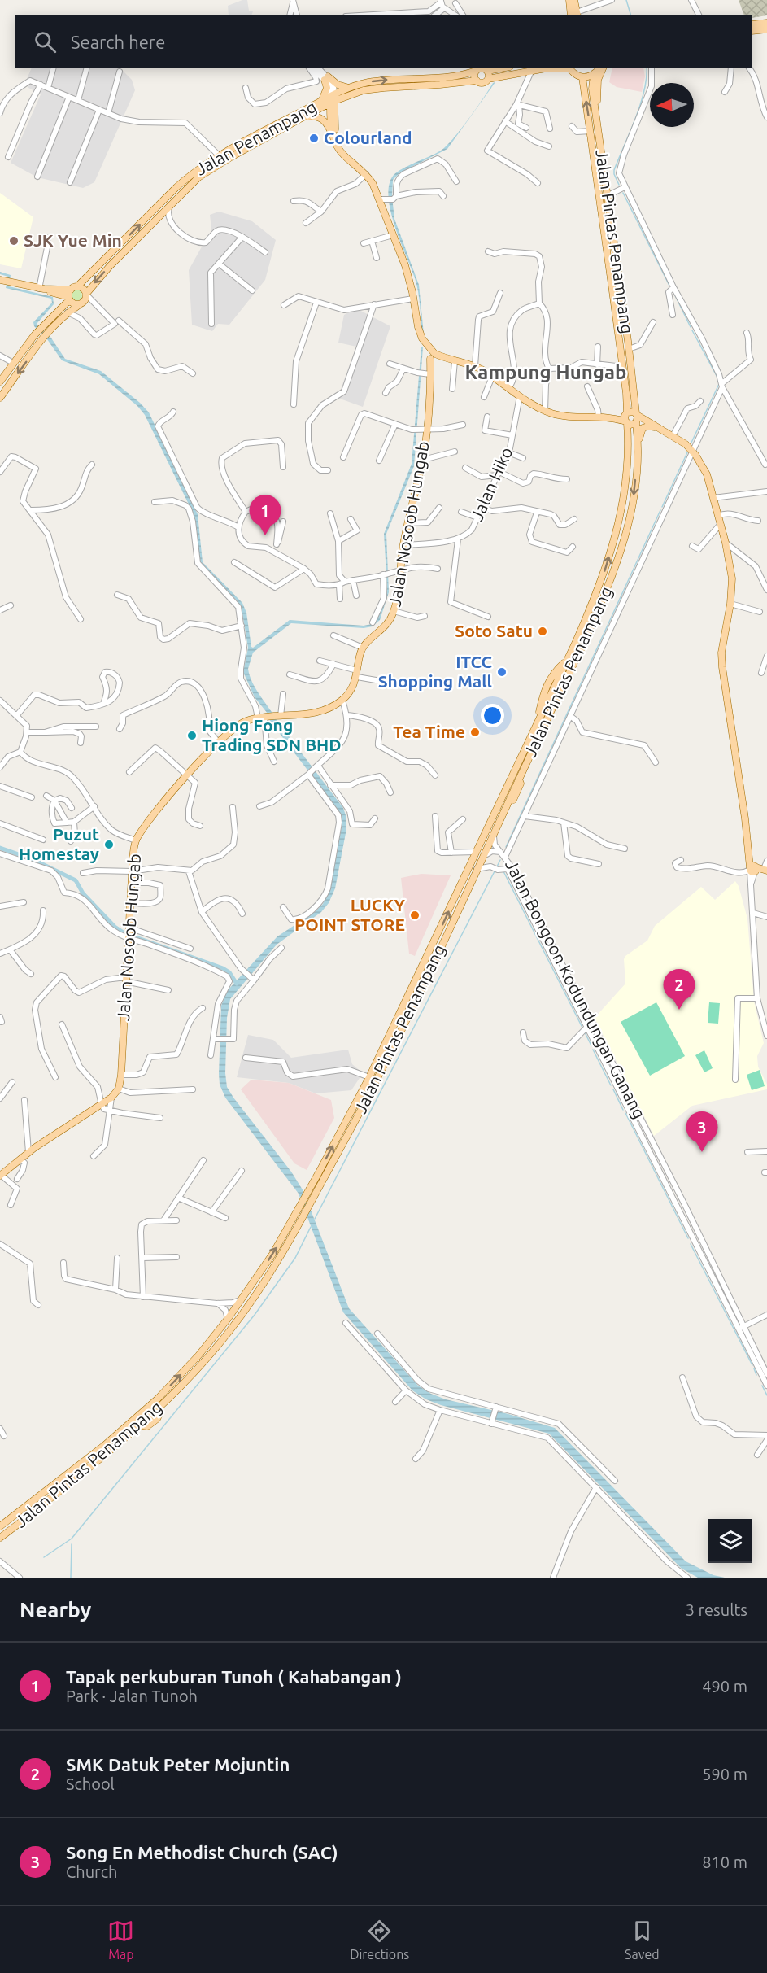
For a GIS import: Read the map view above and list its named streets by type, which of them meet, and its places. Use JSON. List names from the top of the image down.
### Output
{
  "streets": {
    "main road": ["Jalan Penampang", "Jalan Pintas Penampang", "Jalan Nosoob Hungab"],
    "street": ["Jalan Hiko", "Jalan Bongoon Kodundungan Ganang"]
  },
  "districts": ["Kampung Hungab"],
  "places": [
    "Colourland",
    "SJK Yue Min",
    "Soto Satu",
    "ITCC Shopping Mall",
    "Tea Time",
    "Hiong Fong Trading SDN BHD",
    "Puzut Homestay",
    "LUCKY POINT STORE"
  ],
  "north": "left",
  "page": {
    "search": "Search here",
    "pins": ["1", "2", "3"],
    "heading": ["Nearby", "3 results"],
    "list": [
      {
        "mark": "1",
        "name": "Tapak perkuburan Tunoh ( Kahabangan )",
        "note": "Park · Jalan Tunoh",
        "value": "490 m"
      },
      {
        "mark": "2",
        "name": "SMK Datuk Peter Mojuntin",
        "note": "School",
        "value": "590 m"
      },
      {
        "mark": "3",
        "name": "Song En Methodist Church (SAC)",
        "note": "Church",
        "value": "810 m"
      }
    ],
    "nav": ["Map", "Directions", "Saved"]
  }
}
